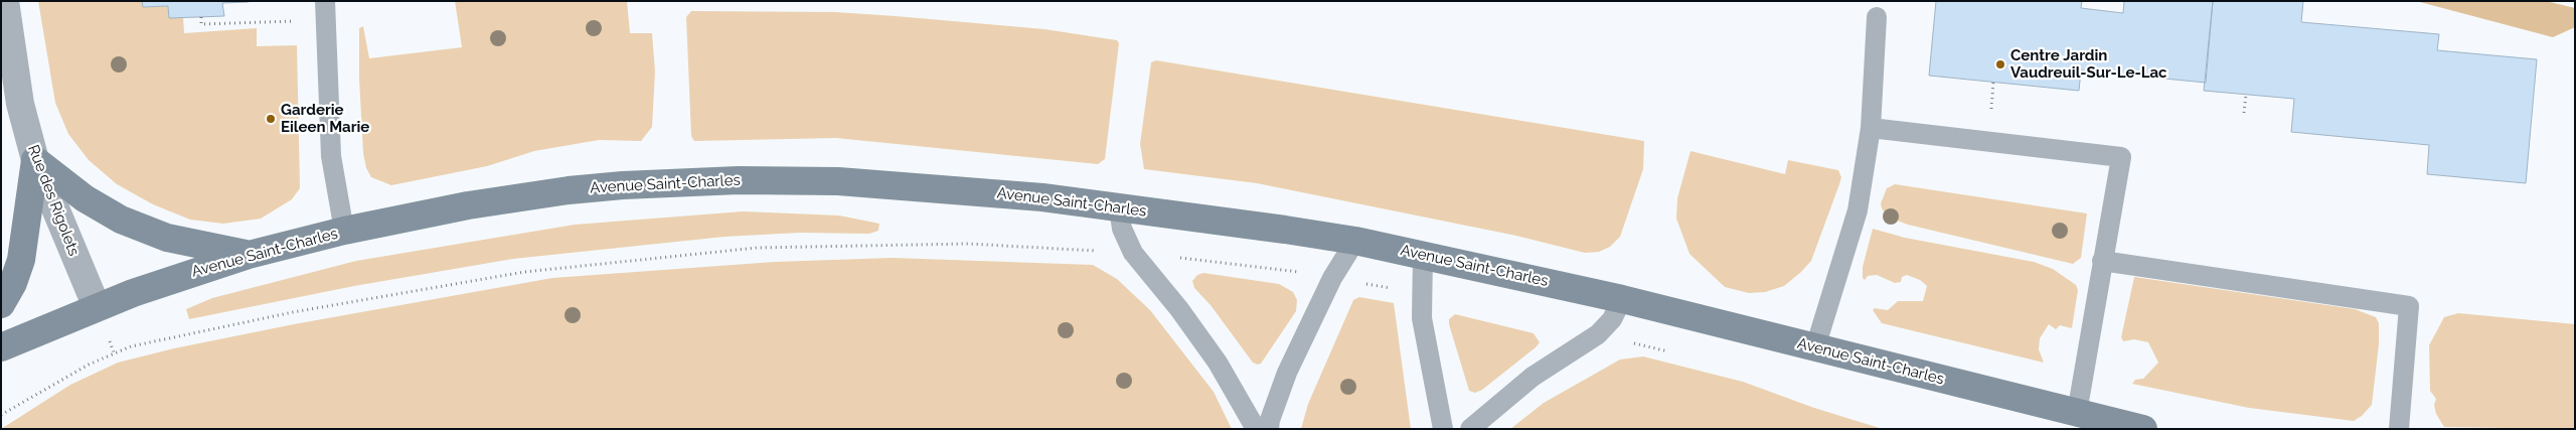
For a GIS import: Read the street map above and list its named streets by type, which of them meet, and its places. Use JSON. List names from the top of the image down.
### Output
{
  "streets": {
    "street": ["Avenue Saint-Charles", "Rue des Rigolets"]
  },
  "crossings": [
    ["Avenue Saint-Charles", "Rue des Rigolets"]
  ],
  "places": ["Centre Jardin Vaudreuil-Sur-Le-Lac", "Garderie Eileen Marie"]
}
